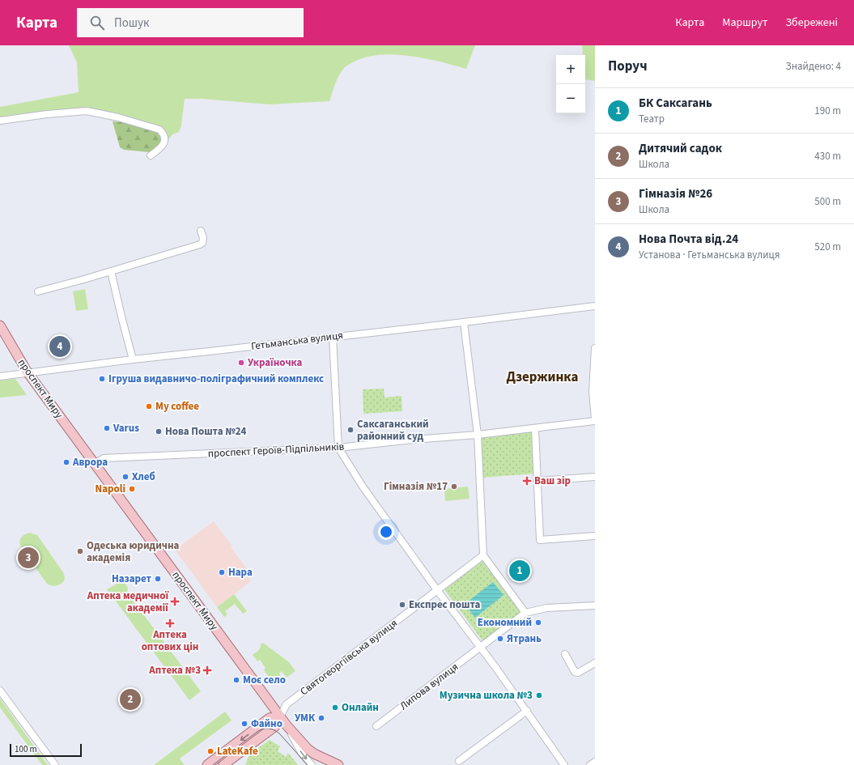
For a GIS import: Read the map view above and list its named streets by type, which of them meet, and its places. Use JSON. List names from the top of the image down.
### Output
{
  "streets": {
    "main road": ["проспект Миру", "Святогеоргіївська вулиця"],
    "street": ["Гетьманська вулиця", "проспект Героїв-Підпільників", "Липова вулиця"]
  },
  "crossings": [
    ["Гетьманська вулиця", "проспект Миру"],
    ["проспект Миру", "проспект Героїв-Підпільників"],
    ["проспект Миру", "Святогеоргіївська вулиця"]
  ],
  "districts": ["Дзержинка"],
  "places": {
    "other": [
      "Україночка",
      "Ігруша видавничо-поліграфичний комплекс",
      "My coffee",
      "Varus",
      "Саксаганський районний суд",
      "Нова Пошта №24",
      "Аврора",
      "Хлеб",
      "Гімназія №17",
      "Napoli",
      "Одеська юридична академія",
      "Нара",
      "Назарет",
      "Експрес пошта",
      "Економний",
      "Ятрань",
      "Моє село",
      "Музична школа №3",
      "Онлайн",
      "УМК",
      "Файно",
      "LateKafe"
    ],
    "health": [
      "Ваш зір",
      "Аптека медичної академії",
      "Аптека оптових цін",
      "Аптека №3"
    ]
  },
  "scale_bar": "100 m",
  "page": {
    "header": "Карта",
    "search": "Пошук",
    "nav": ["Карта", "Маршрут", "Збережені"],
    "heading": ["Поруч", "Знайдено: 4"],
    "map_buttons": ["+", "−"],
    "list": [
      {
        "mark": "1",
        "name": "БК Саксагань",
        "note": "Театр",
        "value": "190 m"
      },
      {
        "mark": "2",
        "name": "Дитячий садок",
        "note": "Школа",
        "value": "430 m"
      },
      {
        "mark": "3",
        "name": "Гімназія №26",
        "note": "Школа",
        "value": "500 m"
      },
      {
        "mark": "4",
        "name": "Нова Почта від.24",
        "note": "Установа · Гетьманська вулиця",
        "value": "520 m"
      }
    ],
    "pins": [
      "4",
      "3",
      "1",
      "2"
    ],
    "scale": "100 m"
  }
}
